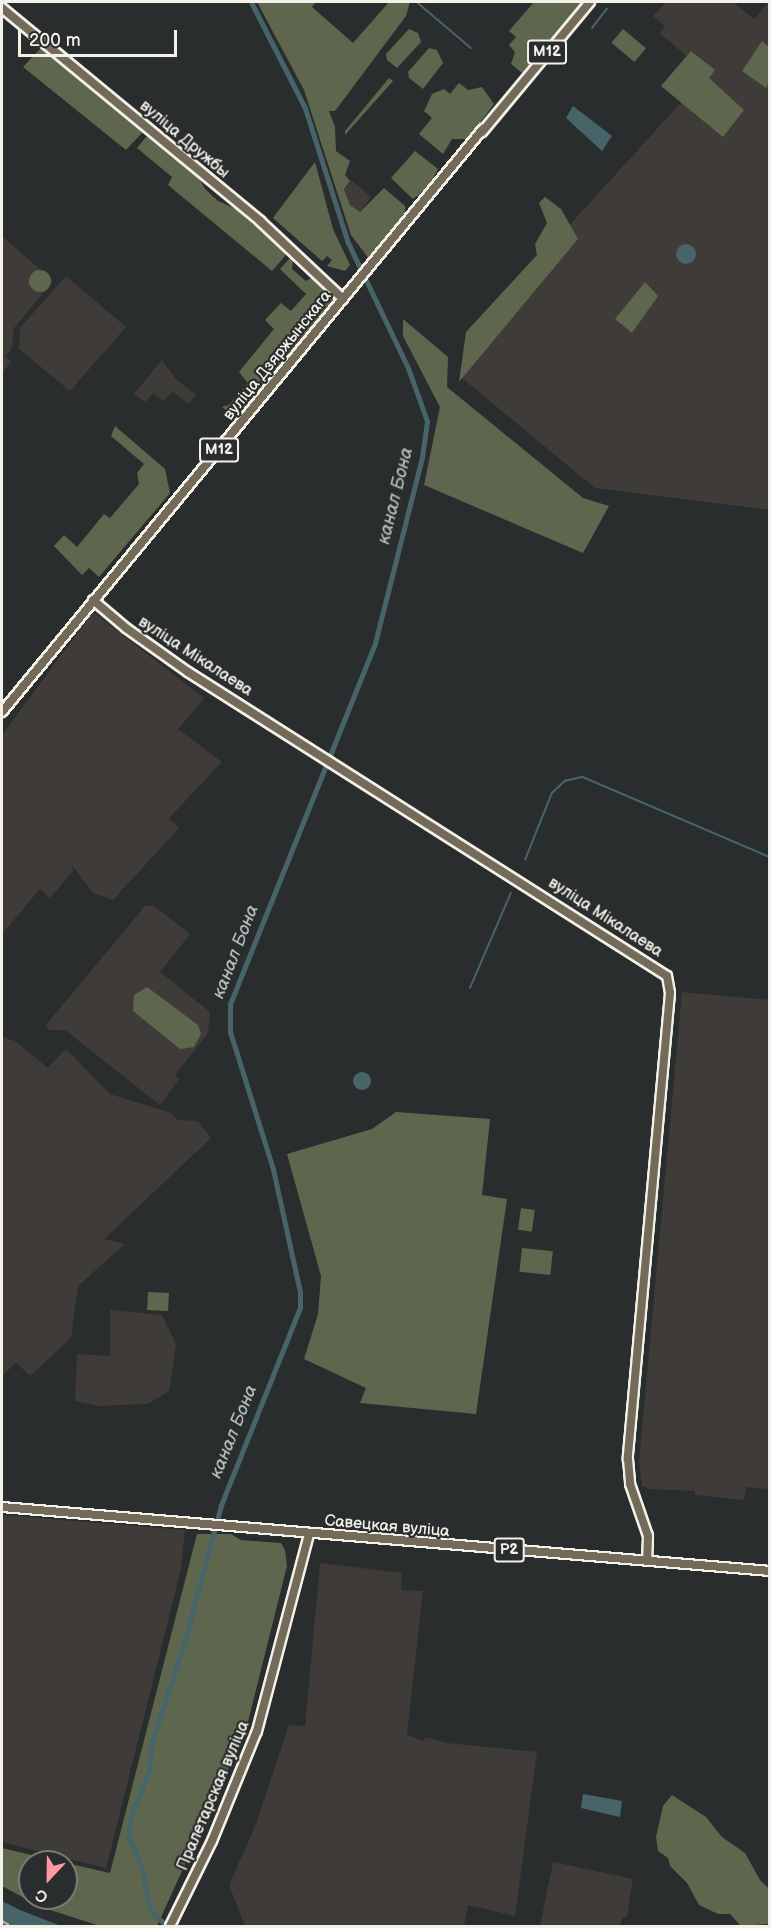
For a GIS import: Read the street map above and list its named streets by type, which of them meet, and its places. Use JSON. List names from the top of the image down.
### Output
{
  "streets": {
    "main road": [
      "М12",
      "вуліца Дружбы",
      "вуліца Дзяржынскага",
      "вуліца Мікалаева",
      "Савецкая вуліца",
      "Р2",
      "Пралетарская вуліца"
    ]
  },
  "crossings": [
    ["вуліца Дружбы", "вуліца Дзяржынскага"],
    ["вуліца Дзяржынскага", "вуліца Мікалаева"],
    ["вуліца Мікалаева", "Савецкая вуліца"],
    ["Савецкая вуліца", "Пралетарская вуліца"]
  ],
  "water": ["канал Бона"],
  "scale_bar": "200 m",
  "north": "bottom"
}
